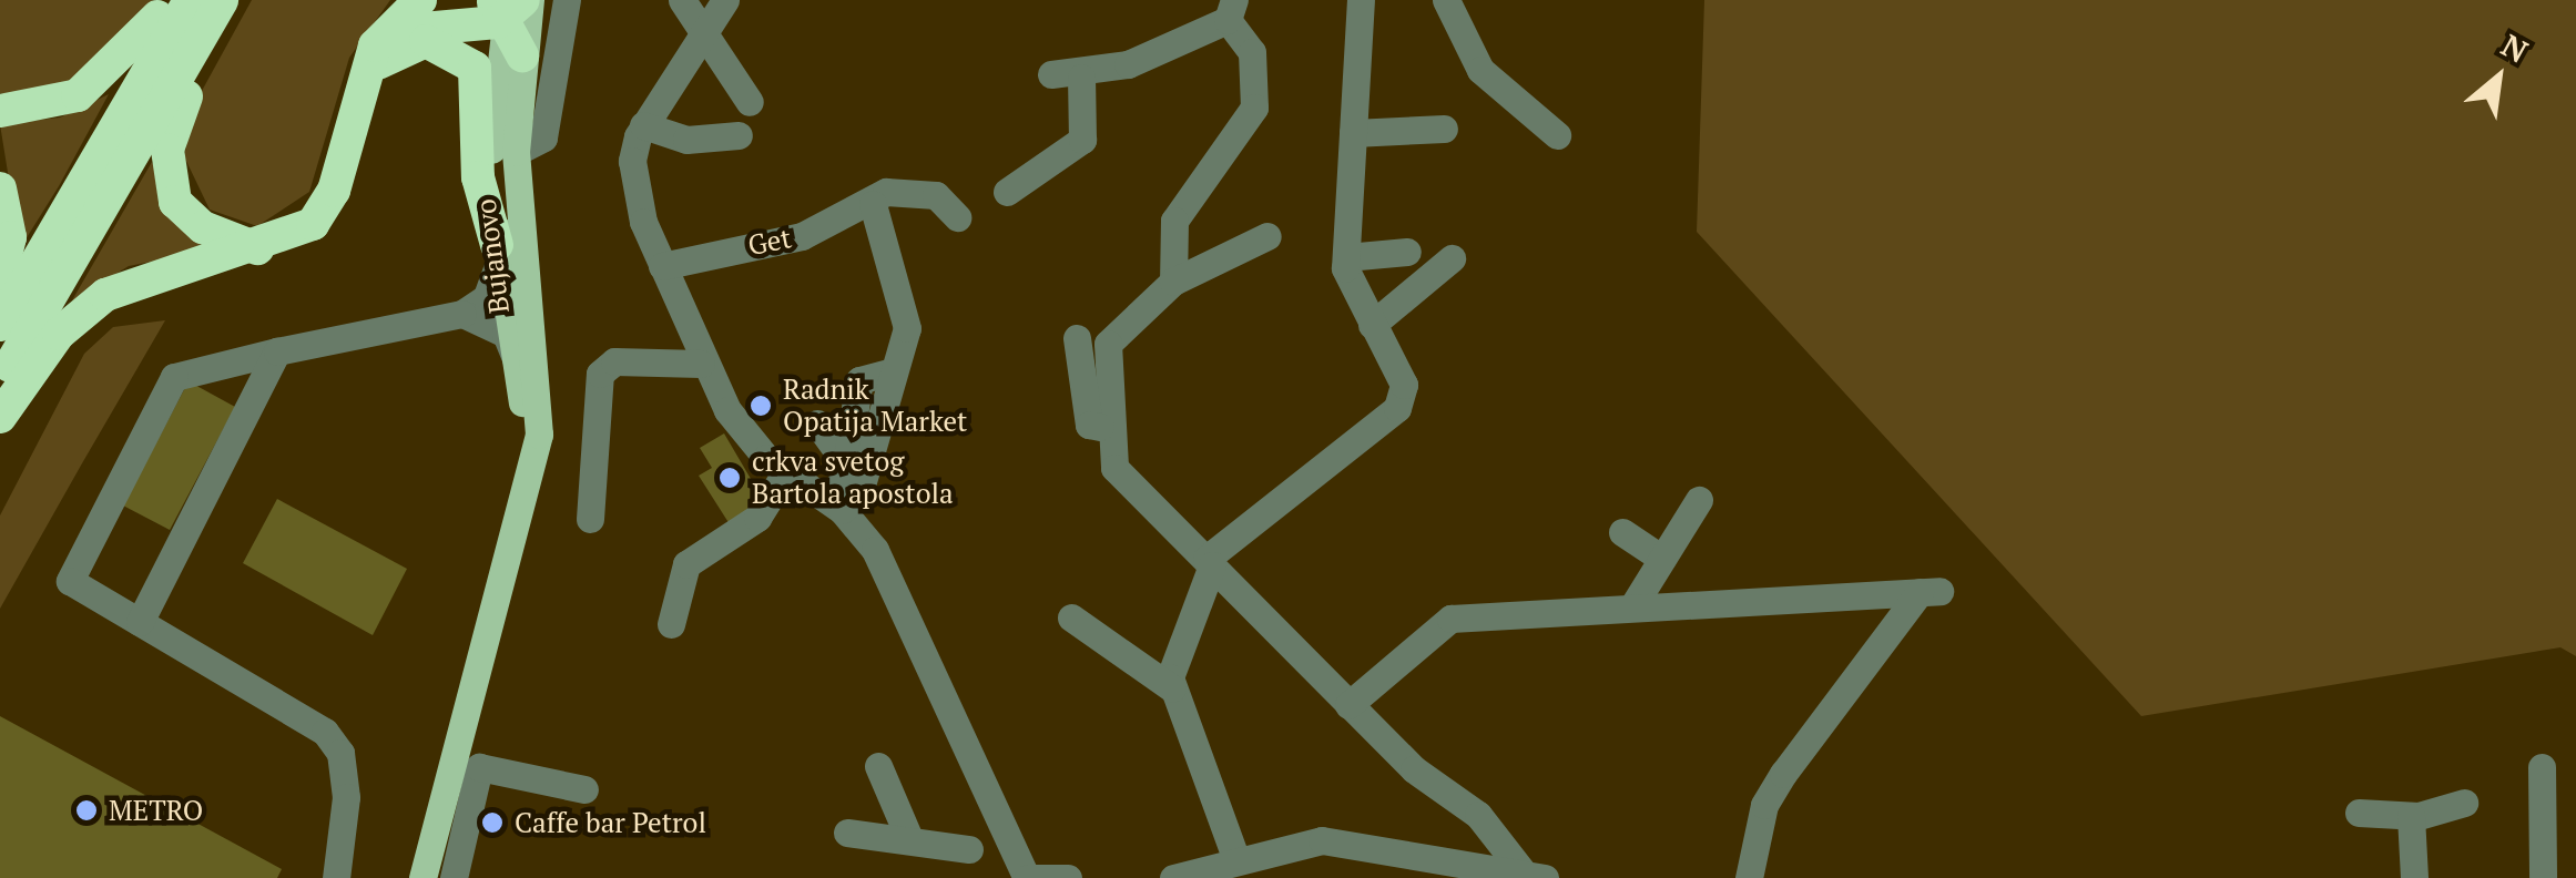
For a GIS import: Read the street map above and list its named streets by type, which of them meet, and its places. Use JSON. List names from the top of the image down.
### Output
{
  "streets": {
    "main road": ["Bujanovo"],
    "street": ["Get"]
  },
  "places": [
    "Radnik Opatija Market",
    "crkva svetog Bartola apostola",
    "METRO",
    "Caffe bar Petrol"
  ],
  "north": "top right"
}
